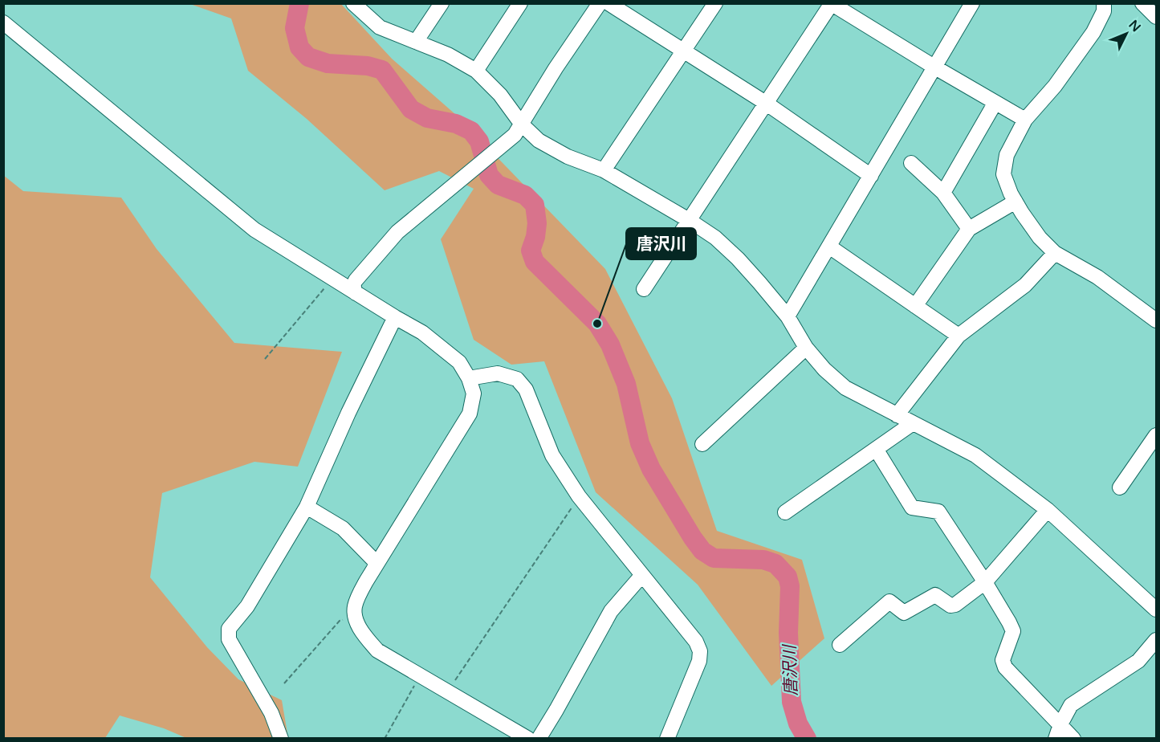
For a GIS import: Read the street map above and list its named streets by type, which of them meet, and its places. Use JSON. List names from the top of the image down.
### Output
{
  "water": ["唐沢川"],
  "places": ["唐沢川"],
  "north": "top right"
}
